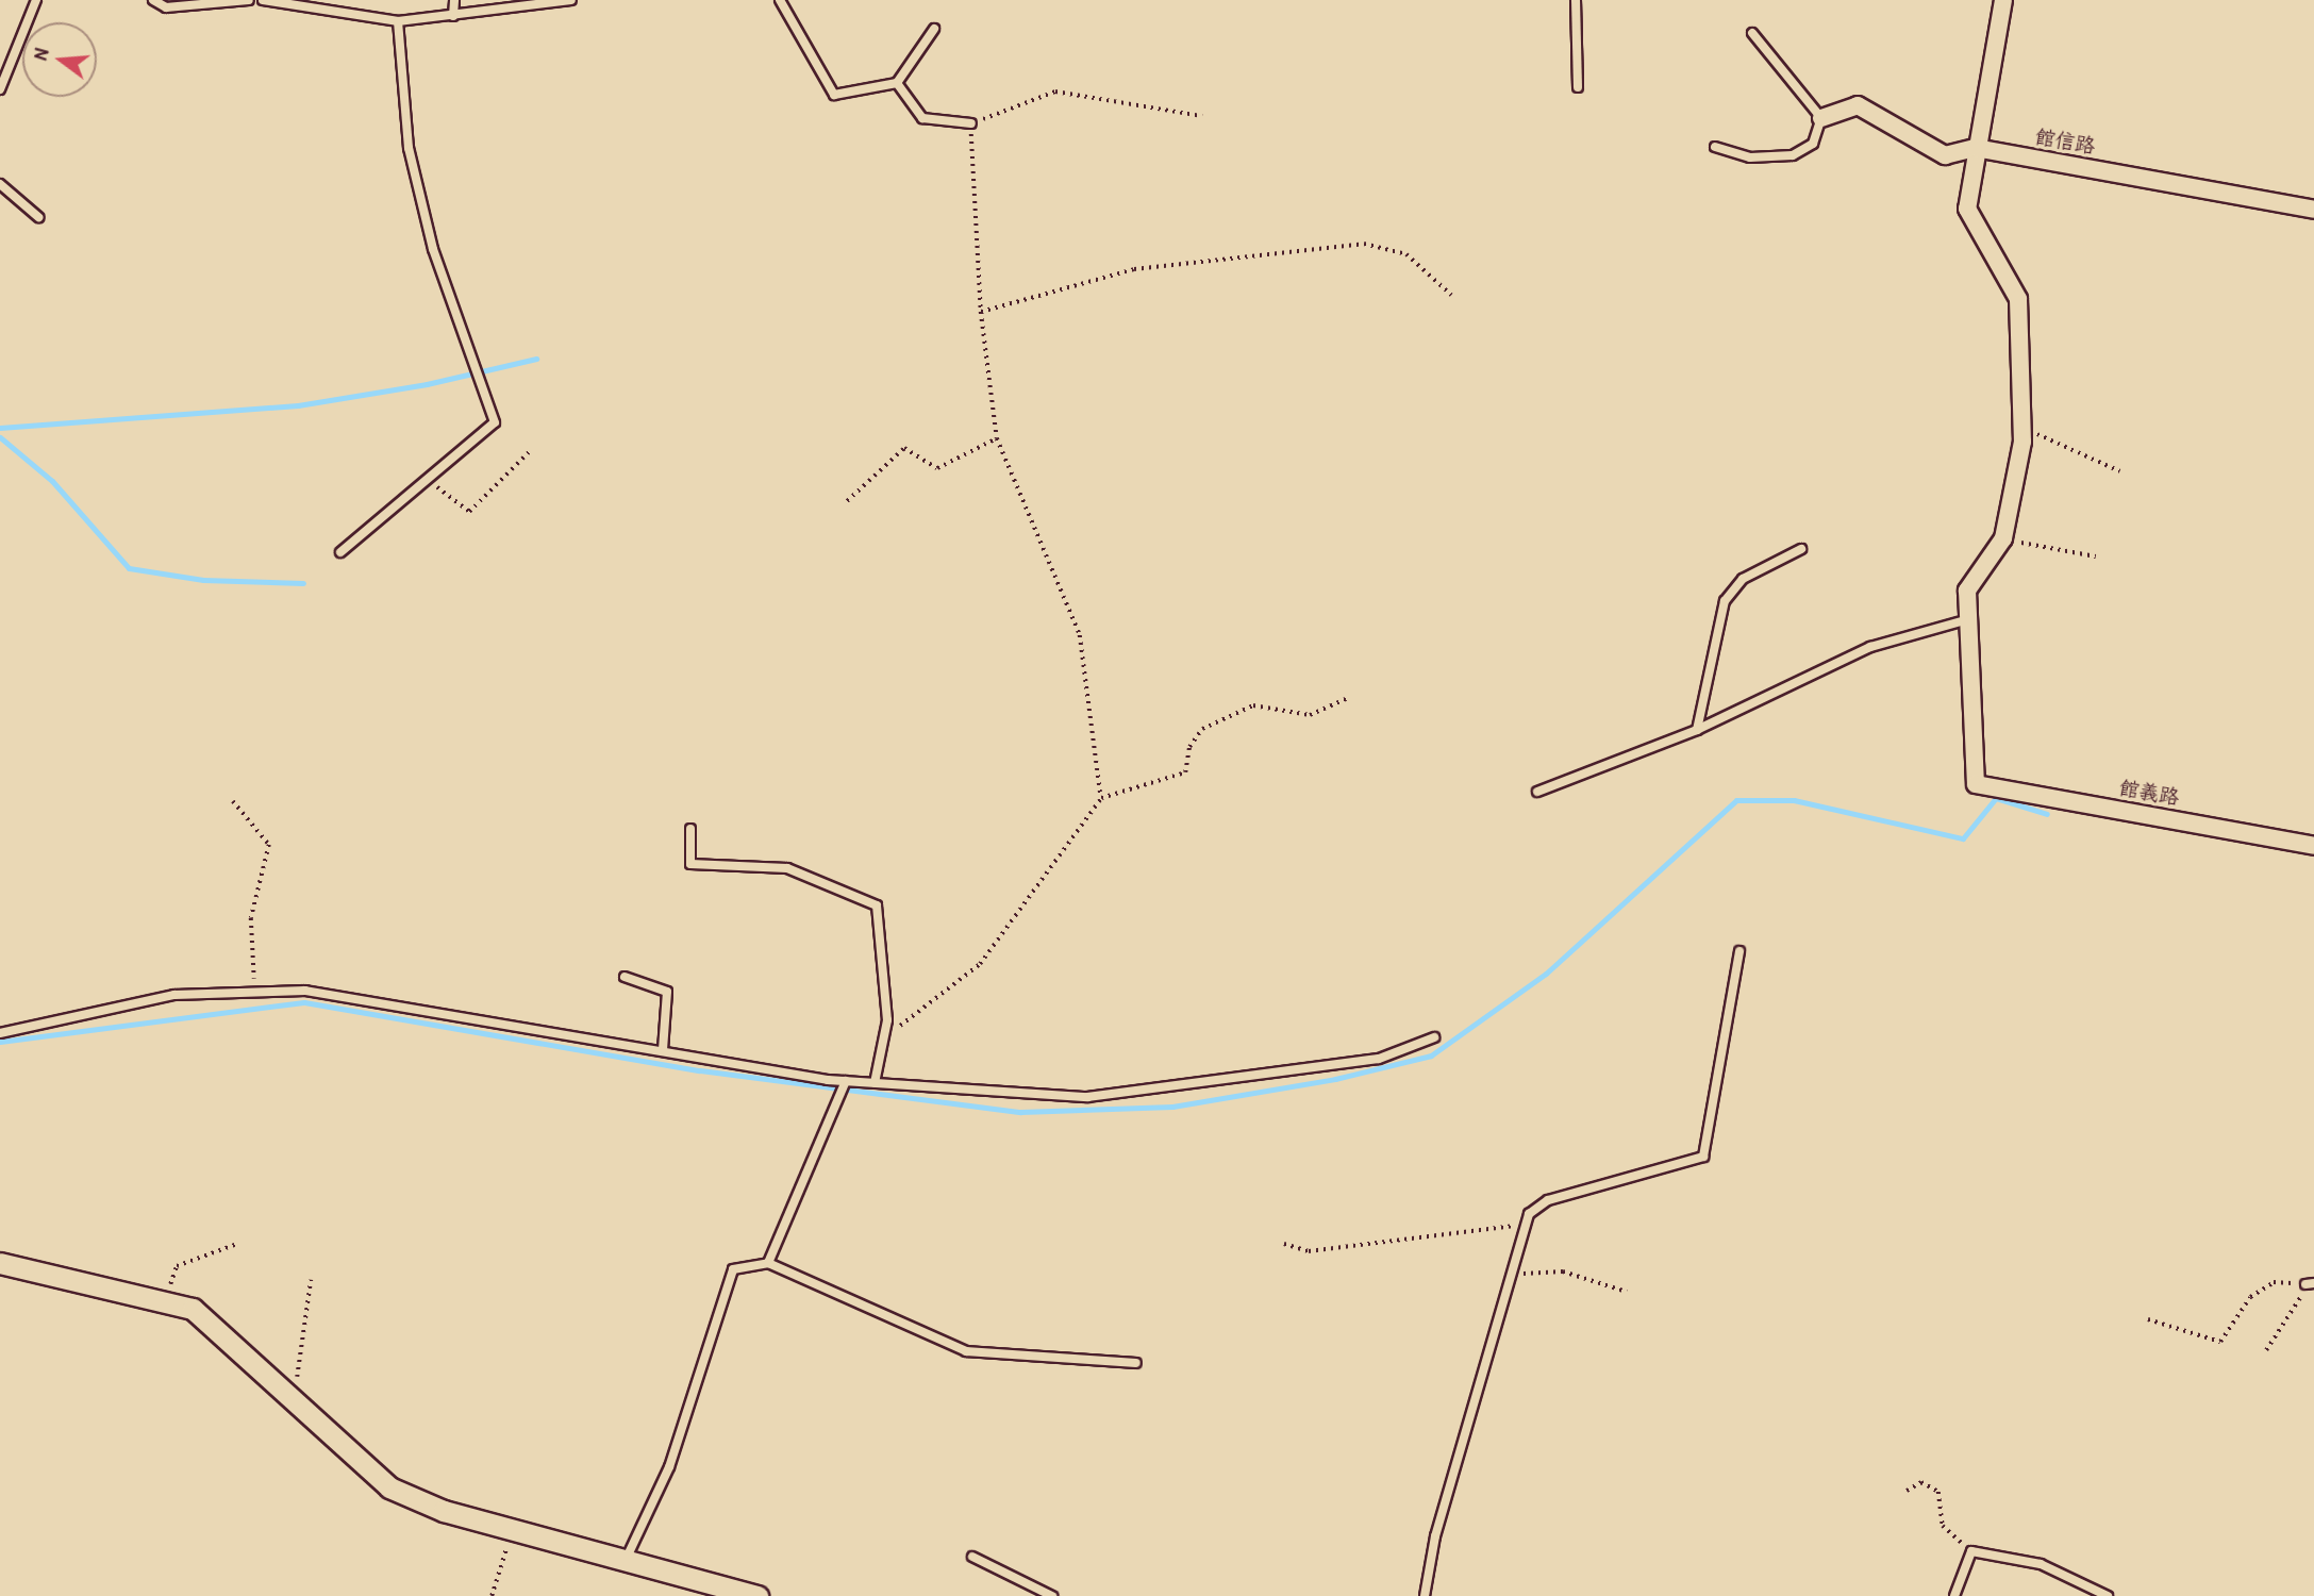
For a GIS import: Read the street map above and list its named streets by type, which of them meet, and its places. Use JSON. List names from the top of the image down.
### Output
{
  "streets": {
    "street": ["館信路", "館義路"]
  },
  "north": "left"
}
